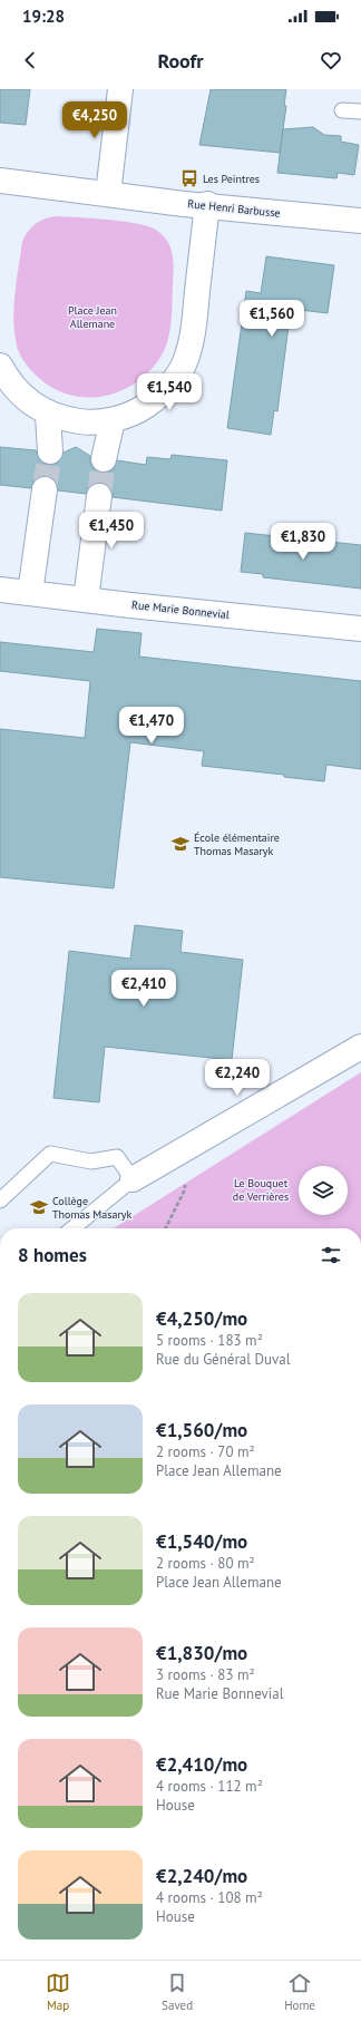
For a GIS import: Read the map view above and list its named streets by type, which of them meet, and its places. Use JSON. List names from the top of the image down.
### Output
{
  "streets": {
    "street": ["Rue Henri Barbusse", "Rue Marie Bonnevial"]
  },
  "parks": ["Place Jean Allemane", "Le Bouquet de Verrières"],
  "places": {
    "bus stop": ["Les Peintres"],
    "school or university": ["École élémentaire Thomas Masaryk", "Collège Thomas Masaryk"]
  },
  "page": {
    "status": "19:28",
    "header": "Roofr",
    "price": [
      "€4,250",
      "€1,560",
      "€1,540",
      "€1,450",
      "€1,830",
      "€1,470",
      "€2,410",
      "€2,240"
    ],
    "heading": "8 homes",
    "list": [
      {
        "name": "€4,250/mo",
        "note": "5 rooms · 183 m² · Rue du Général Duval"
      },
      {
        "name": "€1,560/mo",
        "note": "2 rooms · 70 m² · Place Jean Allemane"
      },
      {
        "name": "€1,540/mo",
        "note": "2 rooms · 80 m² · Place Jean Allemane"
      },
      {
        "name": "€1,830/mo",
        "note": "3 rooms · 83 m² · Rue Marie Bonnevial"
      },
      {
        "name": "€2,410/mo",
        "note": "4 rooms · 112 m² · House"
      },
      {
        "name": "€2,240/mo",
        "note": "4 rooms · 108 m² · House"
      }
    ],
    "tabs": ["Map", "Saved", "Home"]
  }
}
